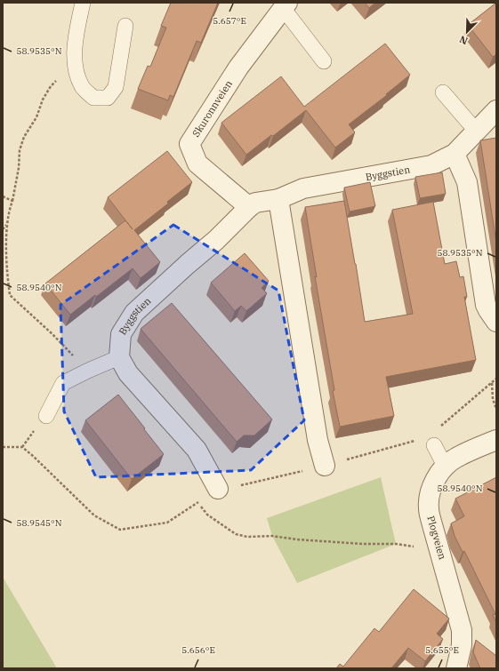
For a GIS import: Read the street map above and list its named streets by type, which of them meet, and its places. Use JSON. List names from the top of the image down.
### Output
{
  "streets": {
    "street": ["Skuronnveien", "Byggstien", "Plogveien"]
  },
  "crossings": [
    ["Skuronnveien", "Byggstien"]
  ],
  "north": "bottom left",
  "coordinates": [
    "5.657°E",
    "58.9535°N",
    "58.9540°N",
    "58.9545°N",
    "5.656°E",
    "5.655°E"
  ]
}
